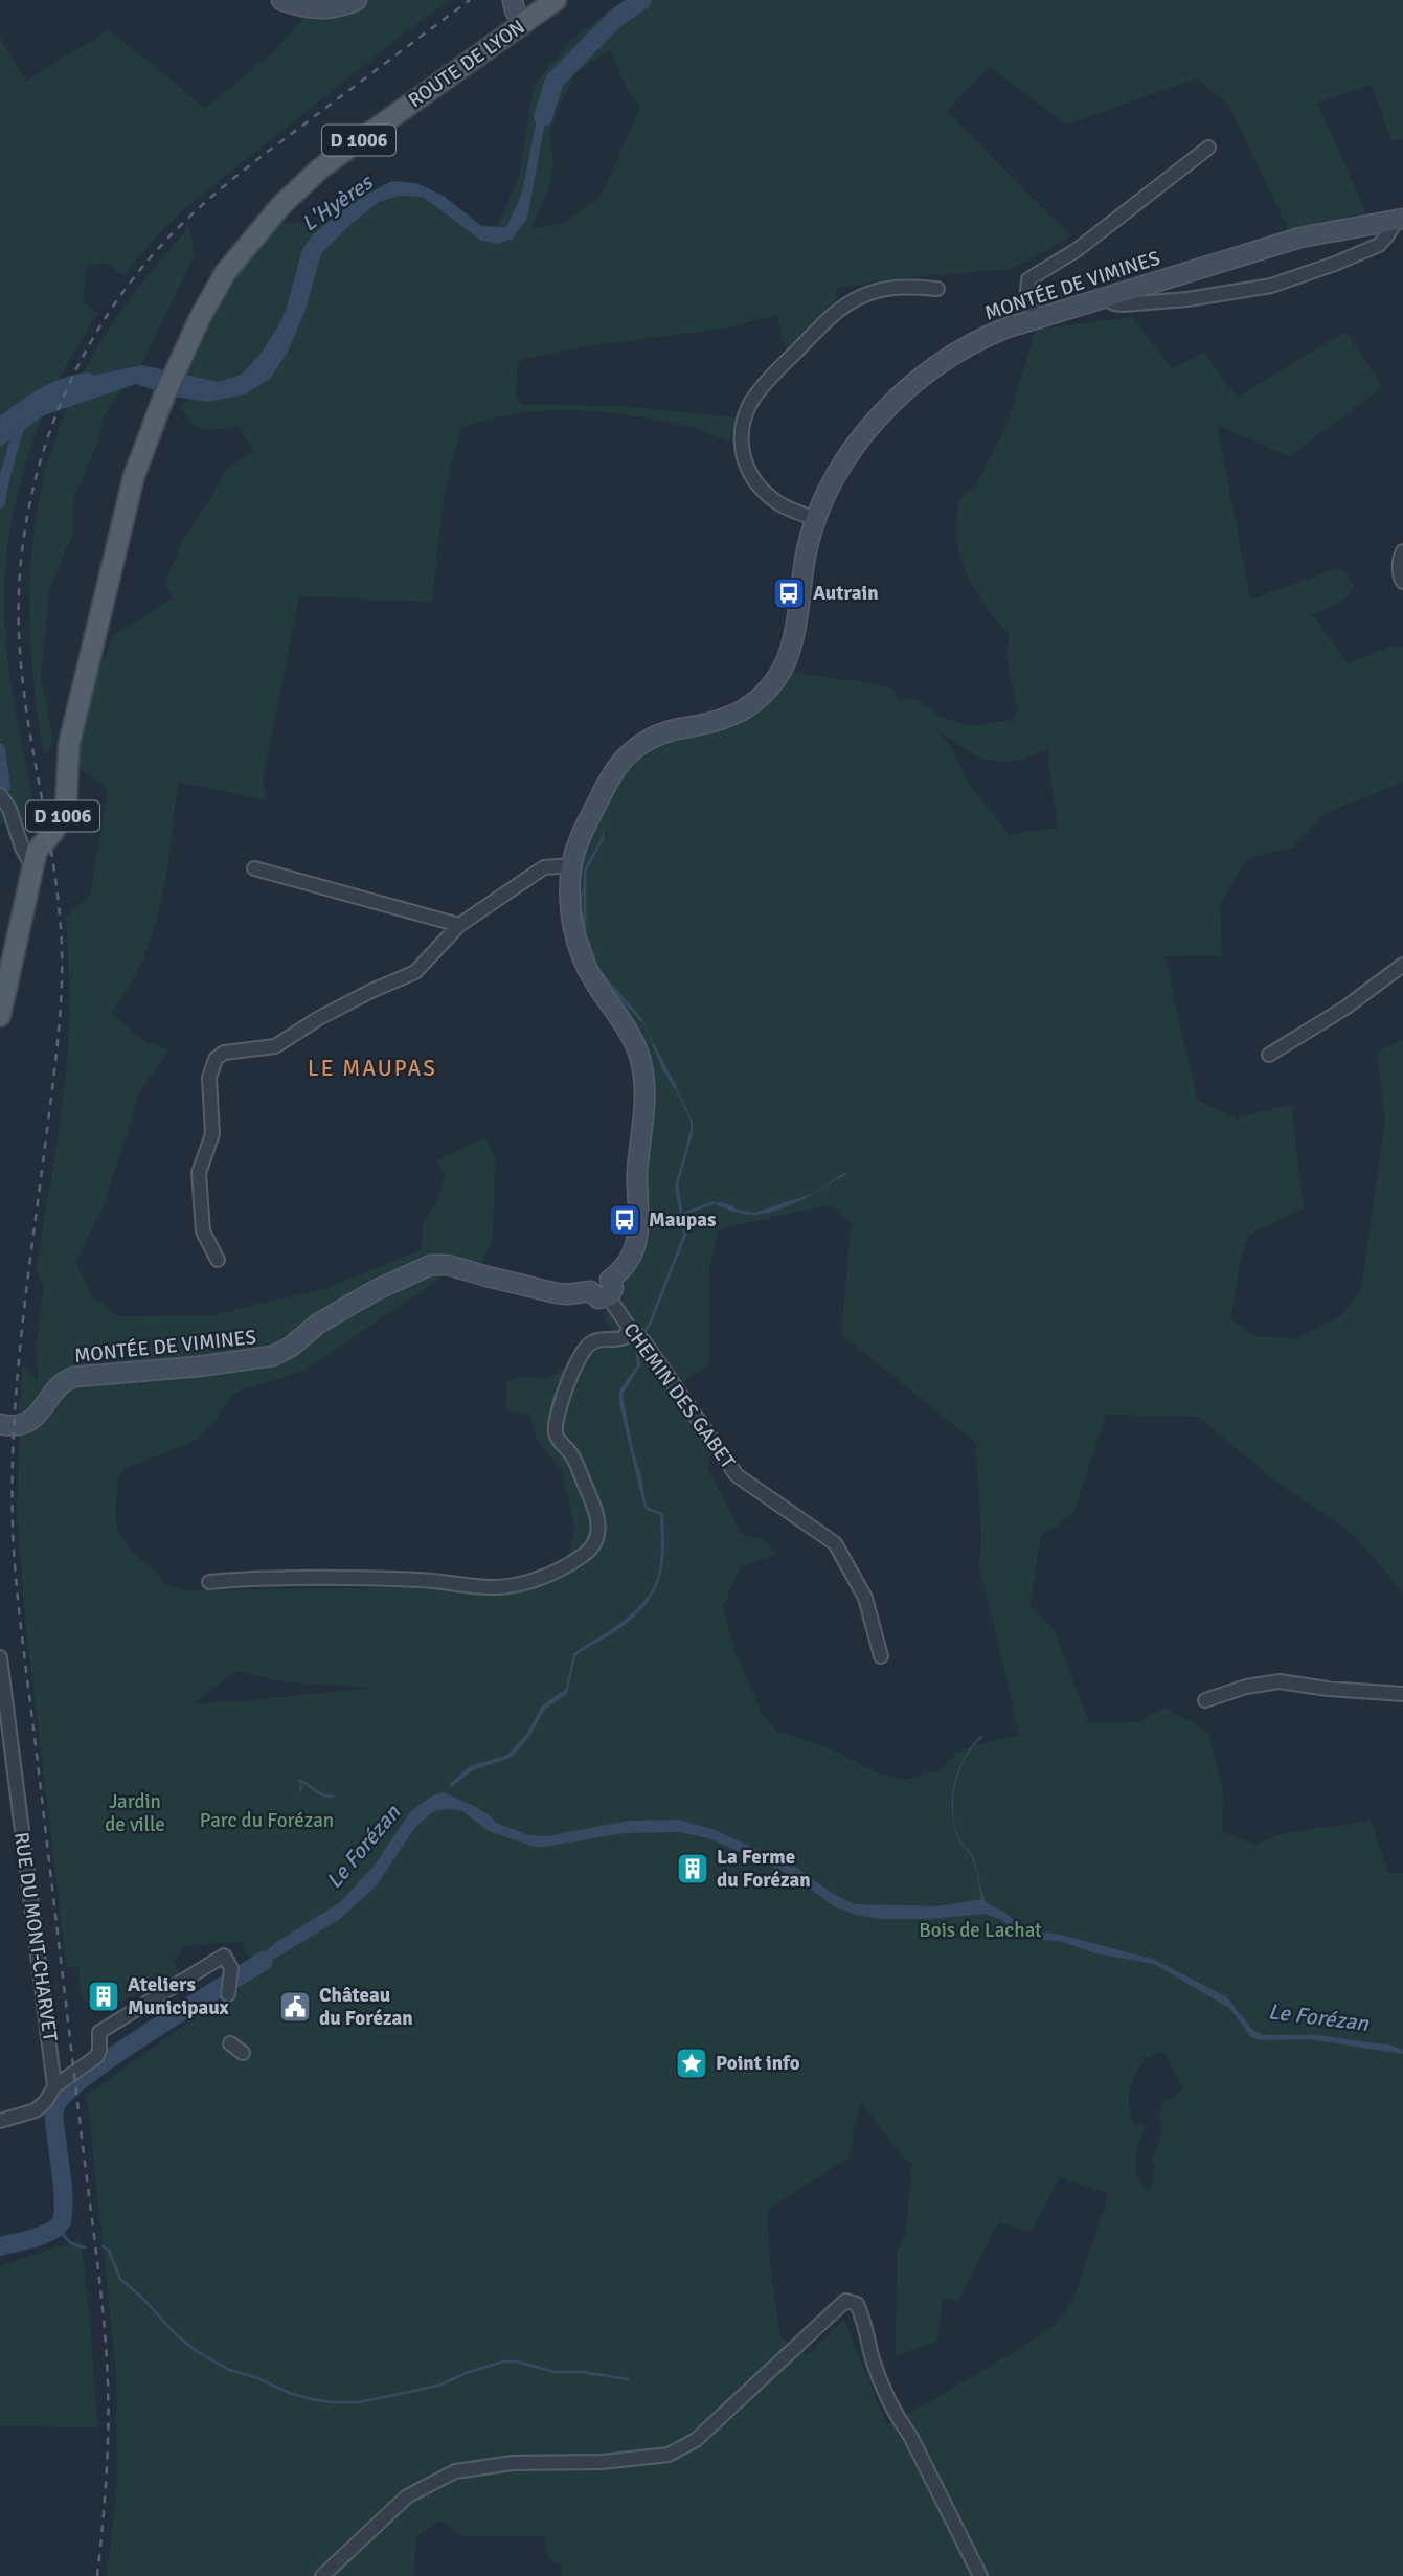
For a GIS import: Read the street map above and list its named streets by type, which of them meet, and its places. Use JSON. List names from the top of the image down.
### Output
{
  "streets": {
    "main road": ["ROUTE DE LYON", "D 1006"],
    "street": ["MONTÉE DE VIMINES", "CHEMIN DES GABET", "RUE DU MONT-CHARVET"]
  },
  "crossings": [
    ["ROUTE DE LYON", "D 1006"],
    ["MONTÉE DE VIMINES", "CHEMIN DES GABET"]
  ],
  "districts": ["LE MAUPAS"],
  "water": ["L'Hyères", "Le Forézan"],
  "parks": ["Jardin de ville", "Parc du Forézan", "Bois de Lachat"],
  "places": {
    "bus stop": ["Autrain", "Maupas"],
    "building": ["La Ferme du Forézan", "Ateliers Municipaux"],
    "public building": ["Château du Forézan"],
    "place": ["Point info"]
  }
}
